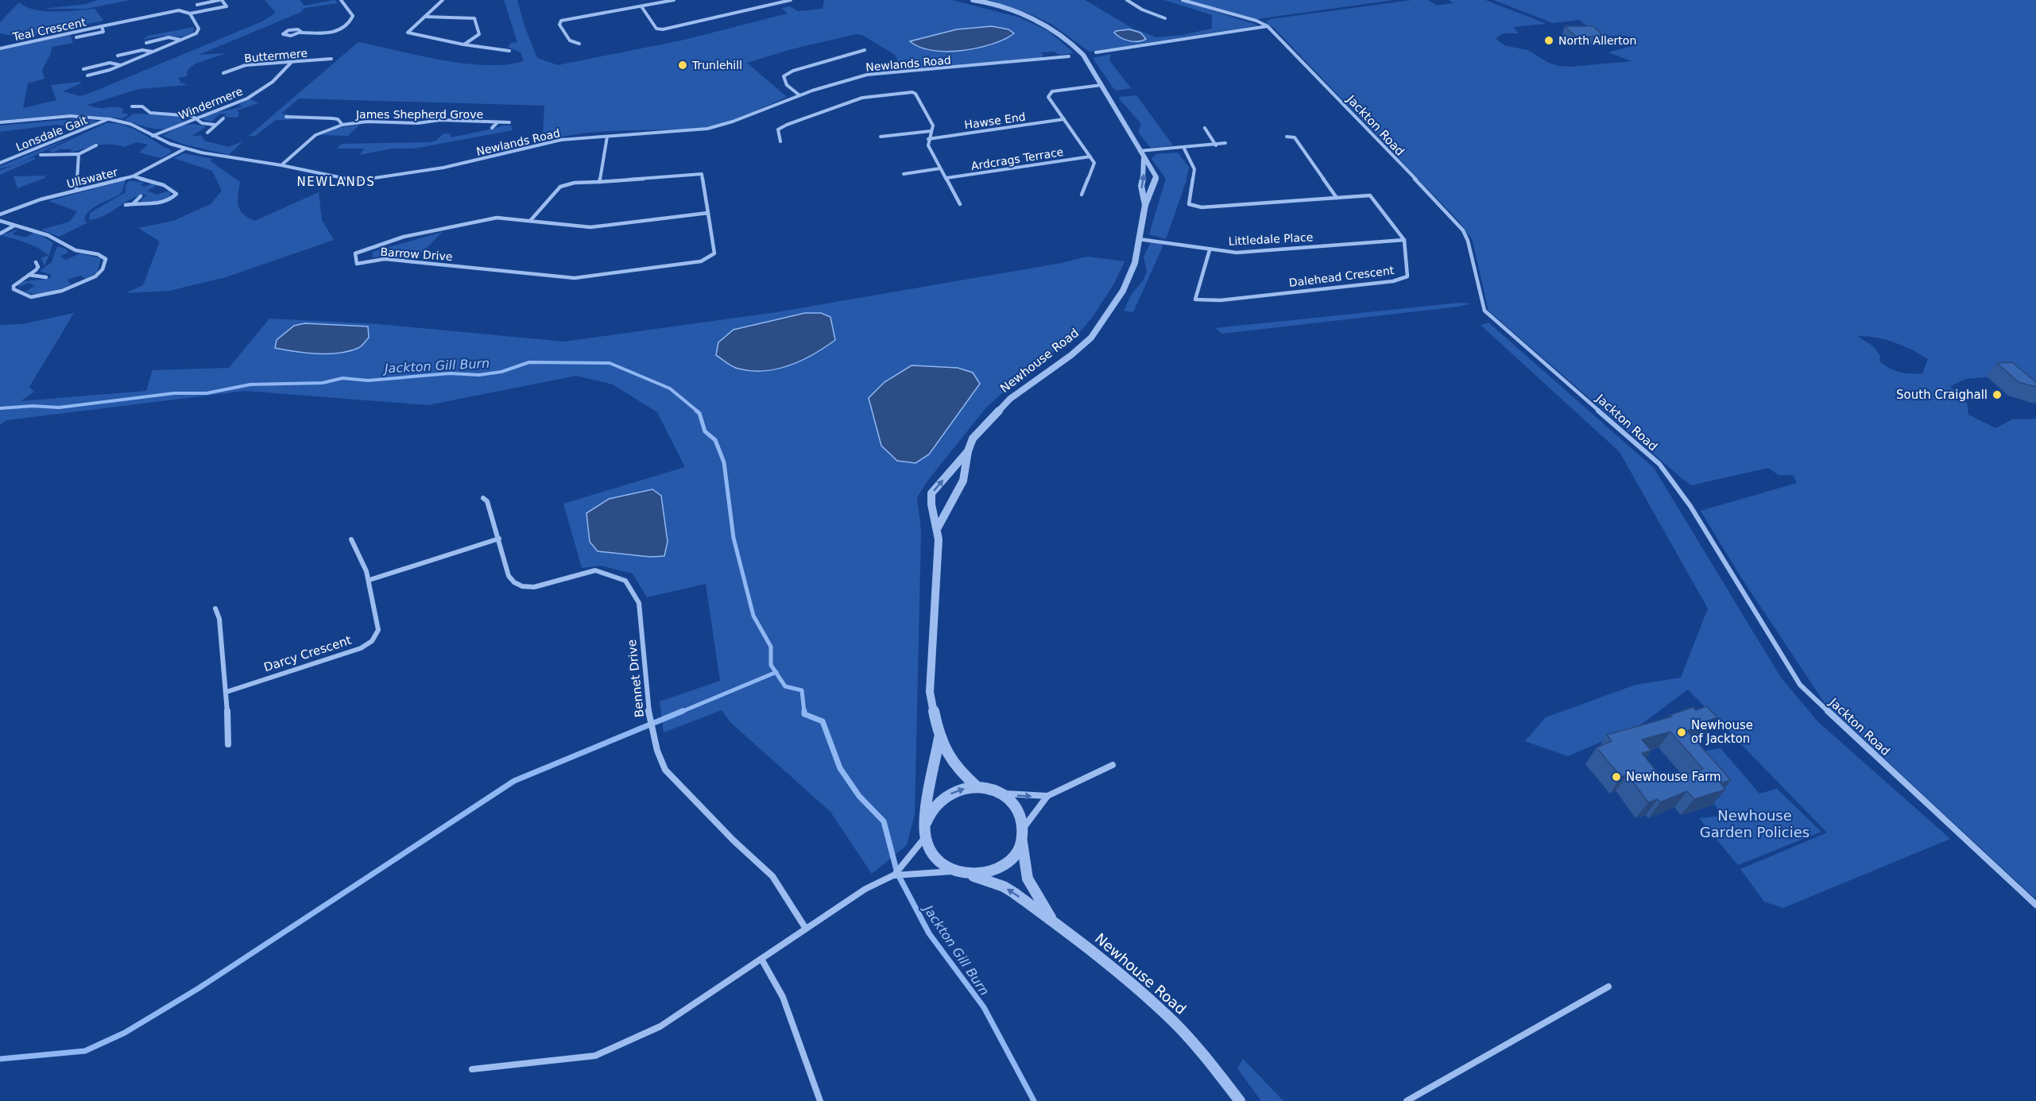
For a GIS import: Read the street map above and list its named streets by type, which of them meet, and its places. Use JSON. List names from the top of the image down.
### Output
{
  "streets": {
    "street": [
      "Teal Crescent",
      "Buttermere",
      "Newlands Road",
      "Windermere",
      "James Shepherd Grove",
      "Hawse End",
      "Jackton Road",
      "Lonsdale Gait",
      "Ardcrags Terrace",
      "Ullswater",
      "Littledale Place",
      "Barrow Drive",
      "Dalehead Crescent",
      "Newhouse Road",
      "Darcy Crescent",
      "Bennet Drive"
    ]
  },
  "crossings": [
    ["Buttermere", "Windermere"],
    ["Newlands Road", "Windermere"],
    ["Newlands Road", "James Shepherd Grove"],
    ["Newlands Road", "Lonsdale Gait"],
    ["Newlands Road", "Ullswater"],
    ["Littledale Place", "Dalehead Crescent"],
    ["Littledale Place", "Newhouse Road"]
  ],
  "districts": ["NEWLANDS"],
  "water": ["Jackton Gill Burn"],
  "parks": ["Newhouse Garden Policies"],
  "places": [
    "North Allerton",
    "Trunlehill",
    "South Craighall",
    "Newhouse of Jackton",
    "Newhouse Farm"
  ]
}
